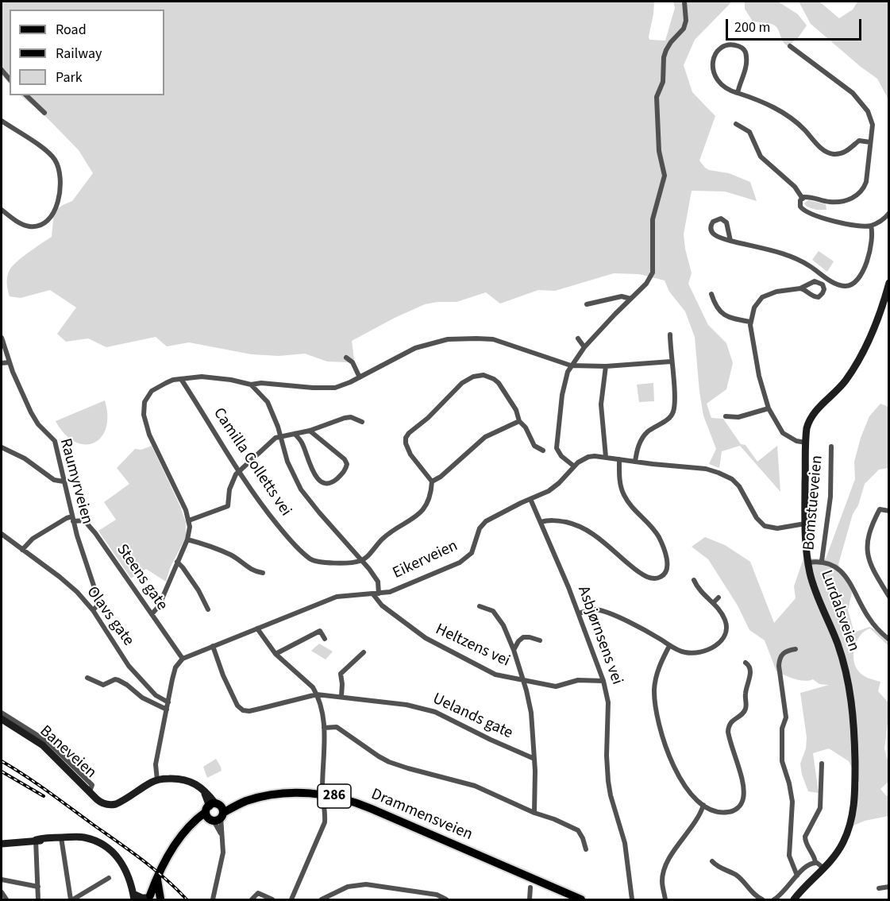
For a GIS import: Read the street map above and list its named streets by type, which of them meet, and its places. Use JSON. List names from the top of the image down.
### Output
{
  "streets": {
    "main road": [
      "Lurdalsveien",
      "Baneveien",
      "286",
      "Drammensveien"
    ],
    "street": [
      "Camilla Colletts vei",
      "Raumyrveien",
      "Bomstueveien",
      "Eikerveien",
      "Steens gate",
      "Olavs gate",
      "Asbjørnsens vei",
      "Heltzens vei",
      "Uelands gate"
    ]
  },
  "crossings": [
    ["Raumyrveien", "Steens gate"],
    ["Raumyrveien", "Olavs gate"],
    ["Eikerveien", "Steens gate"],
    ["Eikerveien", "Lurdalsveien"],
    ["Eikerveien", "Asbjørnsens vei"],
    ["Eikerveien", "Heltzens vei"],
    ["Eikerveien", "Uelands gate"],
    ["Asbjørnsens vei", "Heltzens vei"]
  ],
  "legend": ["Road", "Railway", "Park"],
  "scale_bar": "200 m"
}
